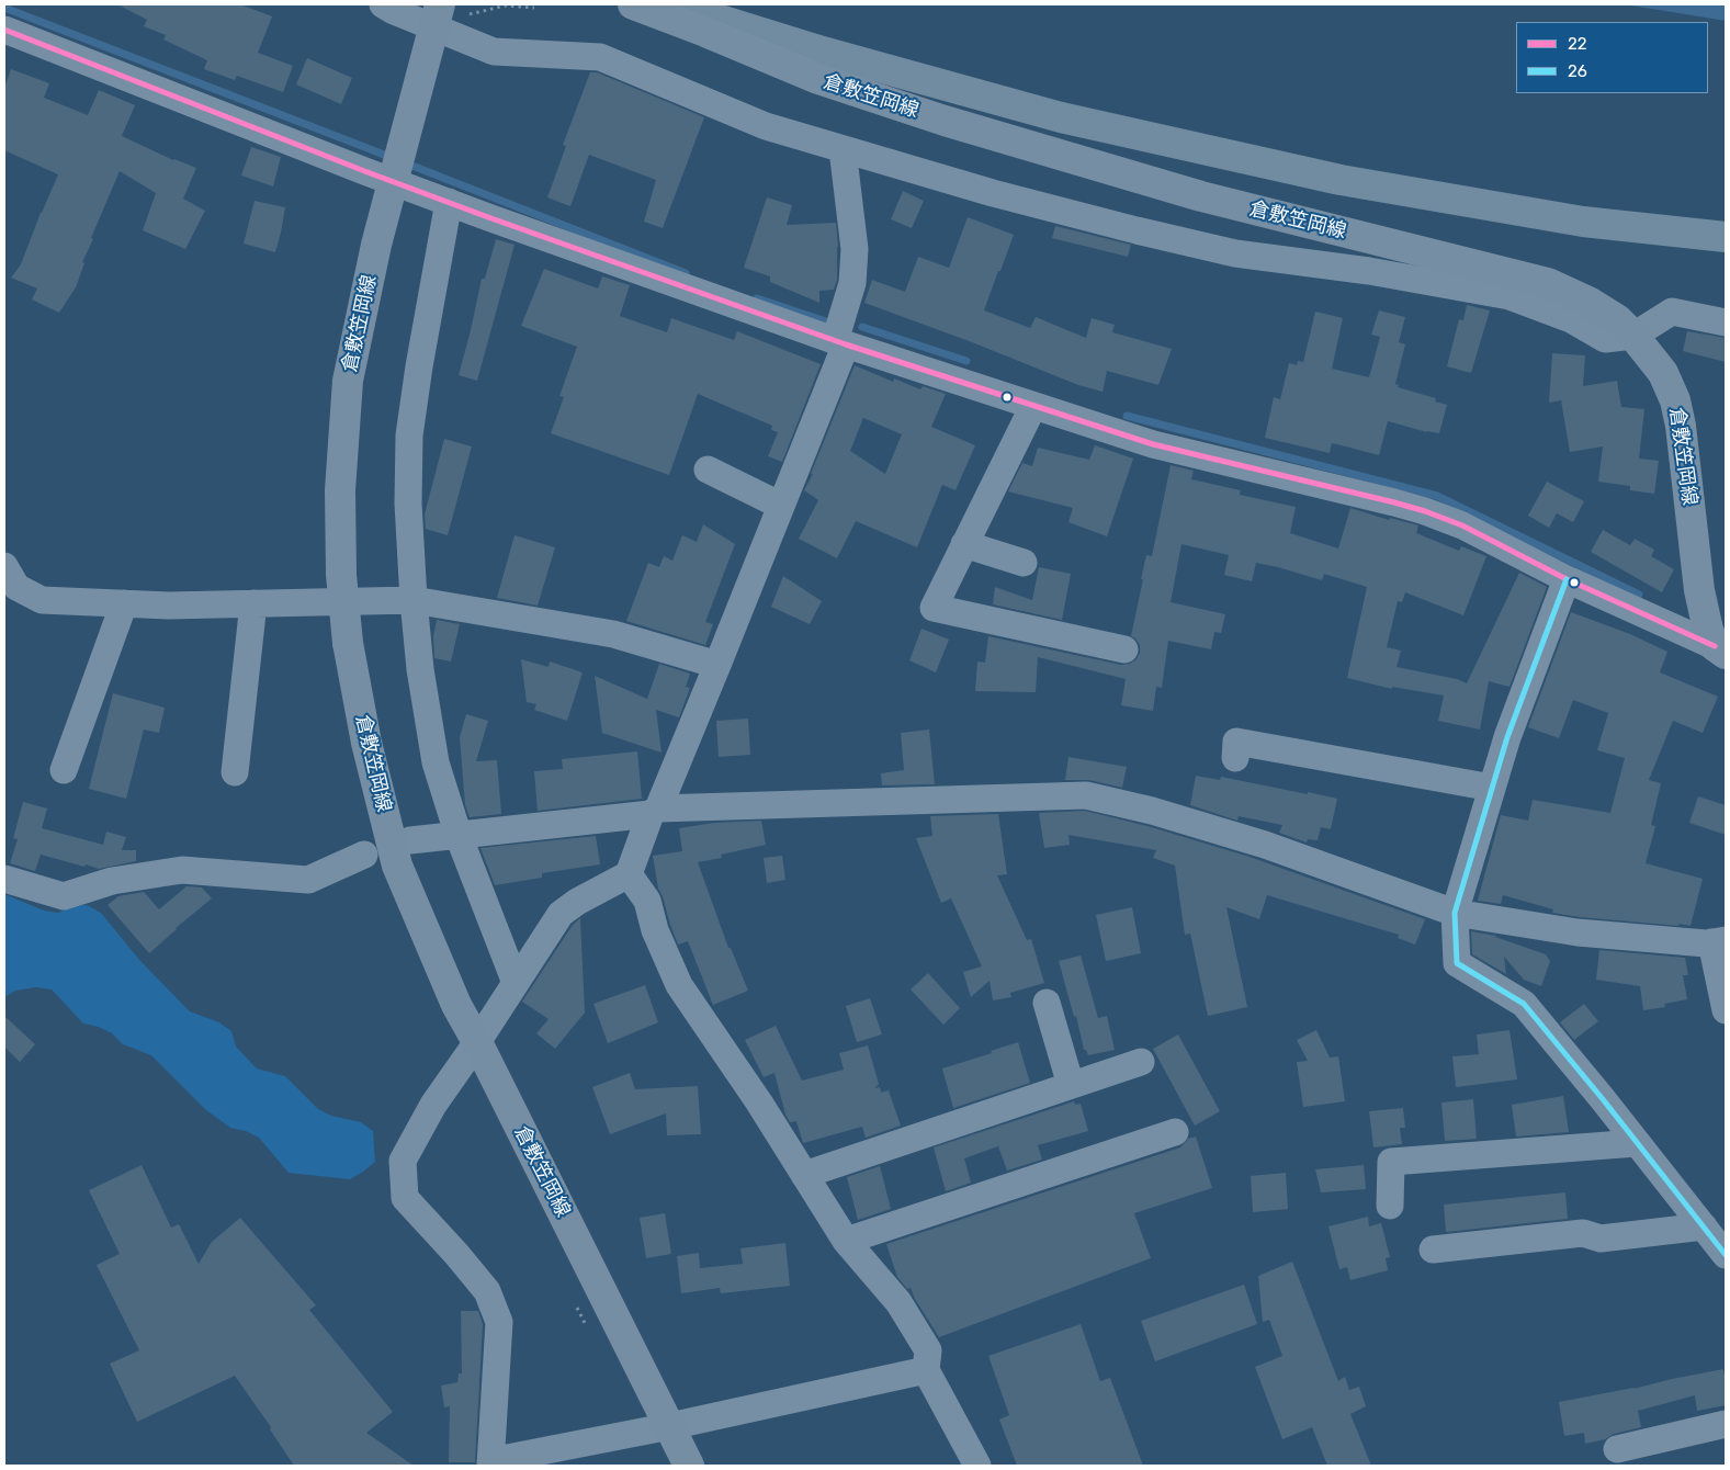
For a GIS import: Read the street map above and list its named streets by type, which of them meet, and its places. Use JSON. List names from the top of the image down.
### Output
{
  "streets": {
    "main road": ["倉敷笠岡線"]
  },
  "lines": ["transit line 22", "transit line 26"],
  "legend": ["22", "26"]
}
